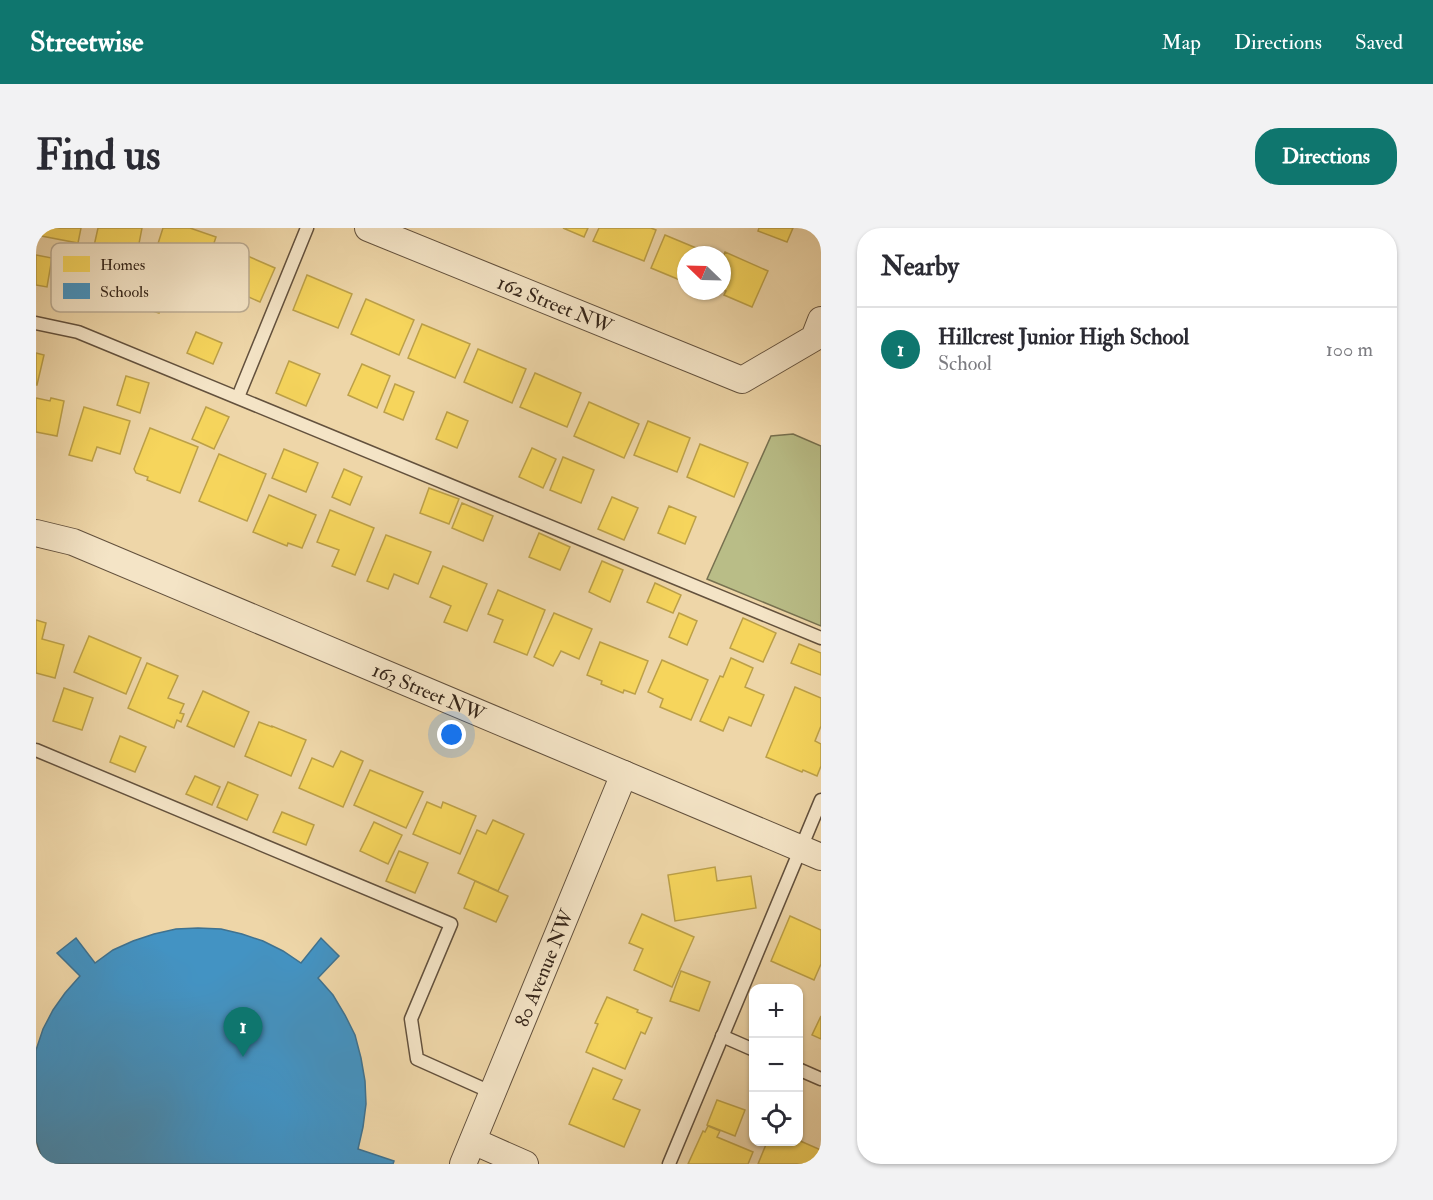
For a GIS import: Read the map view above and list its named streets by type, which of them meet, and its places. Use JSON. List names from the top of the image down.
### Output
{
  "streets": {
    "street": ["162 Street NW", "163 Street NW", "80 Avenue NW"]
  },
  "crossings": [
    ["163 Street NW", "80 Avenue NW"]
  ],
  "legend": ["Homes", "Schools"],
  "north": "top left",
  "page": {
    "header": "Streetwise",
    "nav": ["Map", "Directions", "Saved"],
    "buttons": "Directions",
    "title": "Find us",
    "heading": "Nearby",
    "list": [
      {
        "mark": "1",
        "name": "Hillcrest Junior High School",
        "note": "School",
        "value": "100 m"
      }
    ],
    "map_buttons": ["+", "−"],
    "pins": "1"
  }
}
